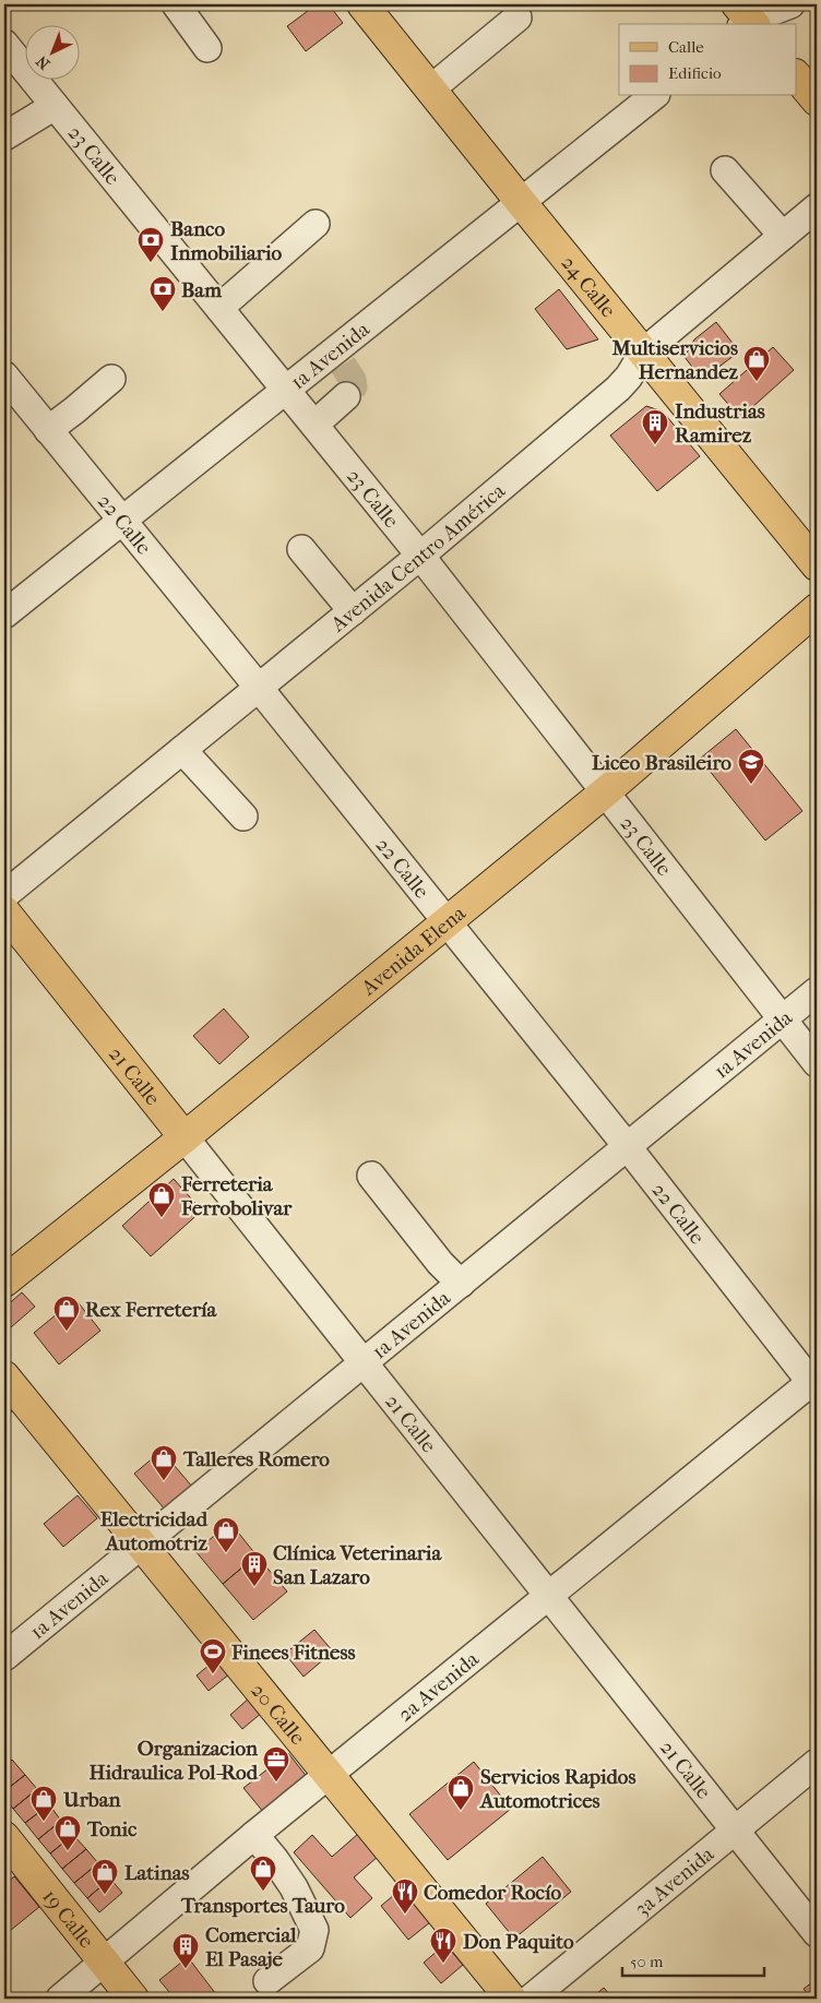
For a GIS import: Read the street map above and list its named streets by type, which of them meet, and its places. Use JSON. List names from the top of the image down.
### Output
{
  "streets": {
    "main road": [
      "24 Calle",
      "Avenida Elena",
      "21 Calle",
      "20 Calle",
      "19 Calle"
    ],
    "street": [
      "23 Calle",
      "1a Avenida",
      "22 Calle",
      "Avenida Centro América",
      "2a Avenida",
      "3a Avenida"
    ]
  },
  "crossings": [
    ["23 Calle", "1a Avenida"],
    ["23 Calle", "Avenida Centro América"],
    ["23 Calle", "Avenida Elena"],
    ["24 Calle", "1a Avenida"],
    ["24 Calle", "Avenida Centro América"],
    ["1a Avenida", "22 Calle"],
    ["1a Avenida", "21 Calle"],
    ["1a Avenida", "20 Calle"],
    ["22 Calle", "Avenida Centro América"],
    ["22 Calle", "Avenida Elena"],
    ["22 Calle", "2a Avenida"],
    ["Avenida Elena", "21 Calle"],
    ["21 Calle", "2a Avenida"],
    ["21 Calle", "3a Avenida"],
    ["2a Avenida", "20 Calle"],
    ["2a Avenida", "19 Calle"]
  ],
  "places": {
    "bank": ["Banco Inmobiliario", "Bam"],
    "shop": [
      "Multiservicios Hernandez",
      "Ferreteria Ferrobolivar",
      "Rex Ferretería",
      "Talleres Romero",
      "Electricidad Automotriz",
      "Servicios Rapidos Automotrices",
      "Urban",
      "Tonic",
      "Transportes Tauro",
      "Latinas"
    ],
    "building": ["Industrias Ramirez", "Clínica Veterinaria San Lazaro", "Comercial El Pasaje"],
    "school or university": ["Liceo Brasileiro"],
    "sports": ["Finees Fitness"],
    "office": ["Organizacion Hidraulica Pol-Rod"],
    "restaurant": ["Comedor Rocío", "Don Paquito"]
  },
  "legend": ["Calle", "Edificio"],
  "scale_bar": "50 m",
  "north": "bottom left"
}
